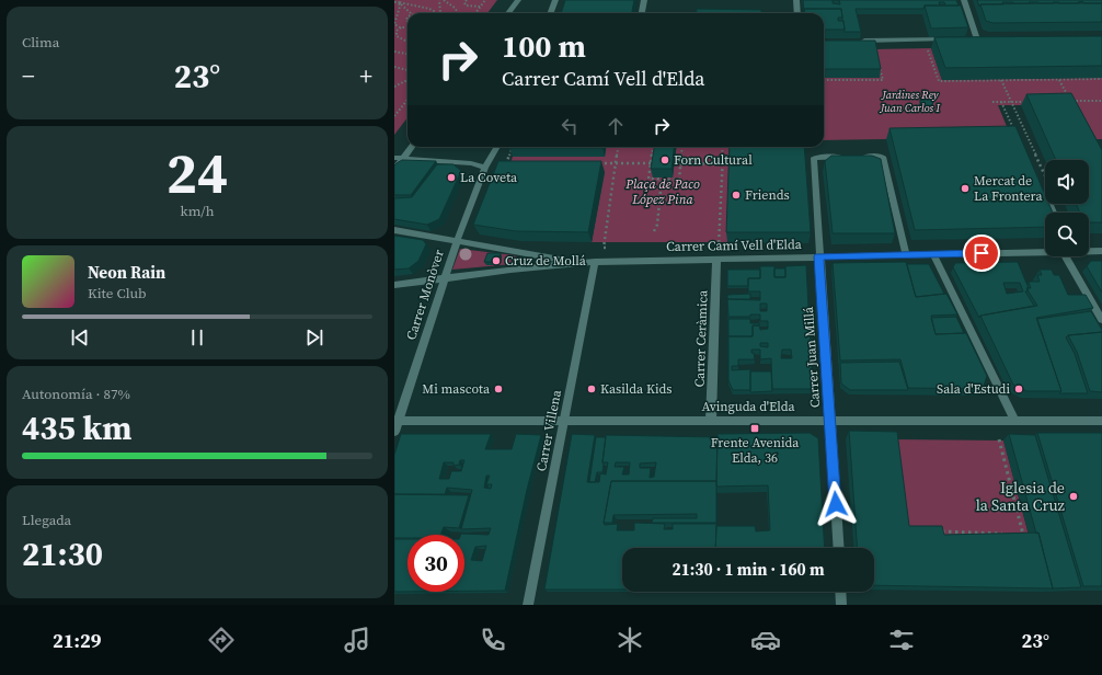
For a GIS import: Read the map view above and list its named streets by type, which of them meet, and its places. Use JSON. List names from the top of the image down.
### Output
{
  "streets": {
    "street": [
      "Carrer Camí Vell d'Elda",
      "Carrer Monòver",
      "Carrer Ceràmica",
      "Carrer Juan Millá",
      "Avinguda d'Elda",
      "Carrer Villena"
    ]
  },
  "crossings": [
    ["Carrer Camí Vell d'Elda", "Carrer Monòver"],
    ["Carrer Camí Vell d'Elda", "Carrer Ceràmica"],
    ["Carrer Camí Vell d'Elda", "Carrer Juan Millá"],
    ["Carrer Camí Vell d'Elda", "Carrer Villena"],
    ["Carrer Monòver", "Avinguda d'Elda"],
    ["Carrer Ceràmica", "Avinguda d'Elda"],
    ["Carrer Juan Millá", "Avinguda d'Elda"],
    ["Avinguda d'Elda", "Carrer Villena"]
  ],
  "parks": ["Jardines Rey Juan Carlos I", "Plaça de Paco López Pina"],
  "places": {
    "other": [
      "Forn Cultural",
      "La Coveta",
      "Mercat de La Frontera",
      "Friends",
      "Cruz de Mollá",
      "Mi mascota",
      "Kasilda Kids",
      "Sala d'Estudi",
      "Iglesia de la Santa Cruz"
    ],
    "transit": ["Frente Avenida Elda, 36"]
  },
  "page": {
    "tile": [
      "Clima",
      ["24", "km/h"],
      ["Autonomía · 87%", "435 km"],
      ["Llegada", "21:30"]
    ],
    "turn": ["100 m", "Carrer Camí Vell d'Elda"],
    "heat": ["−", "23°", "+"],
    "song": ["Neon Rain", "Kite Club"],
    "limit": "30",
    "trip": "21:30 · 1 min · 160 m",
    "tabs": ["21:29", "23°"]
  }
}
